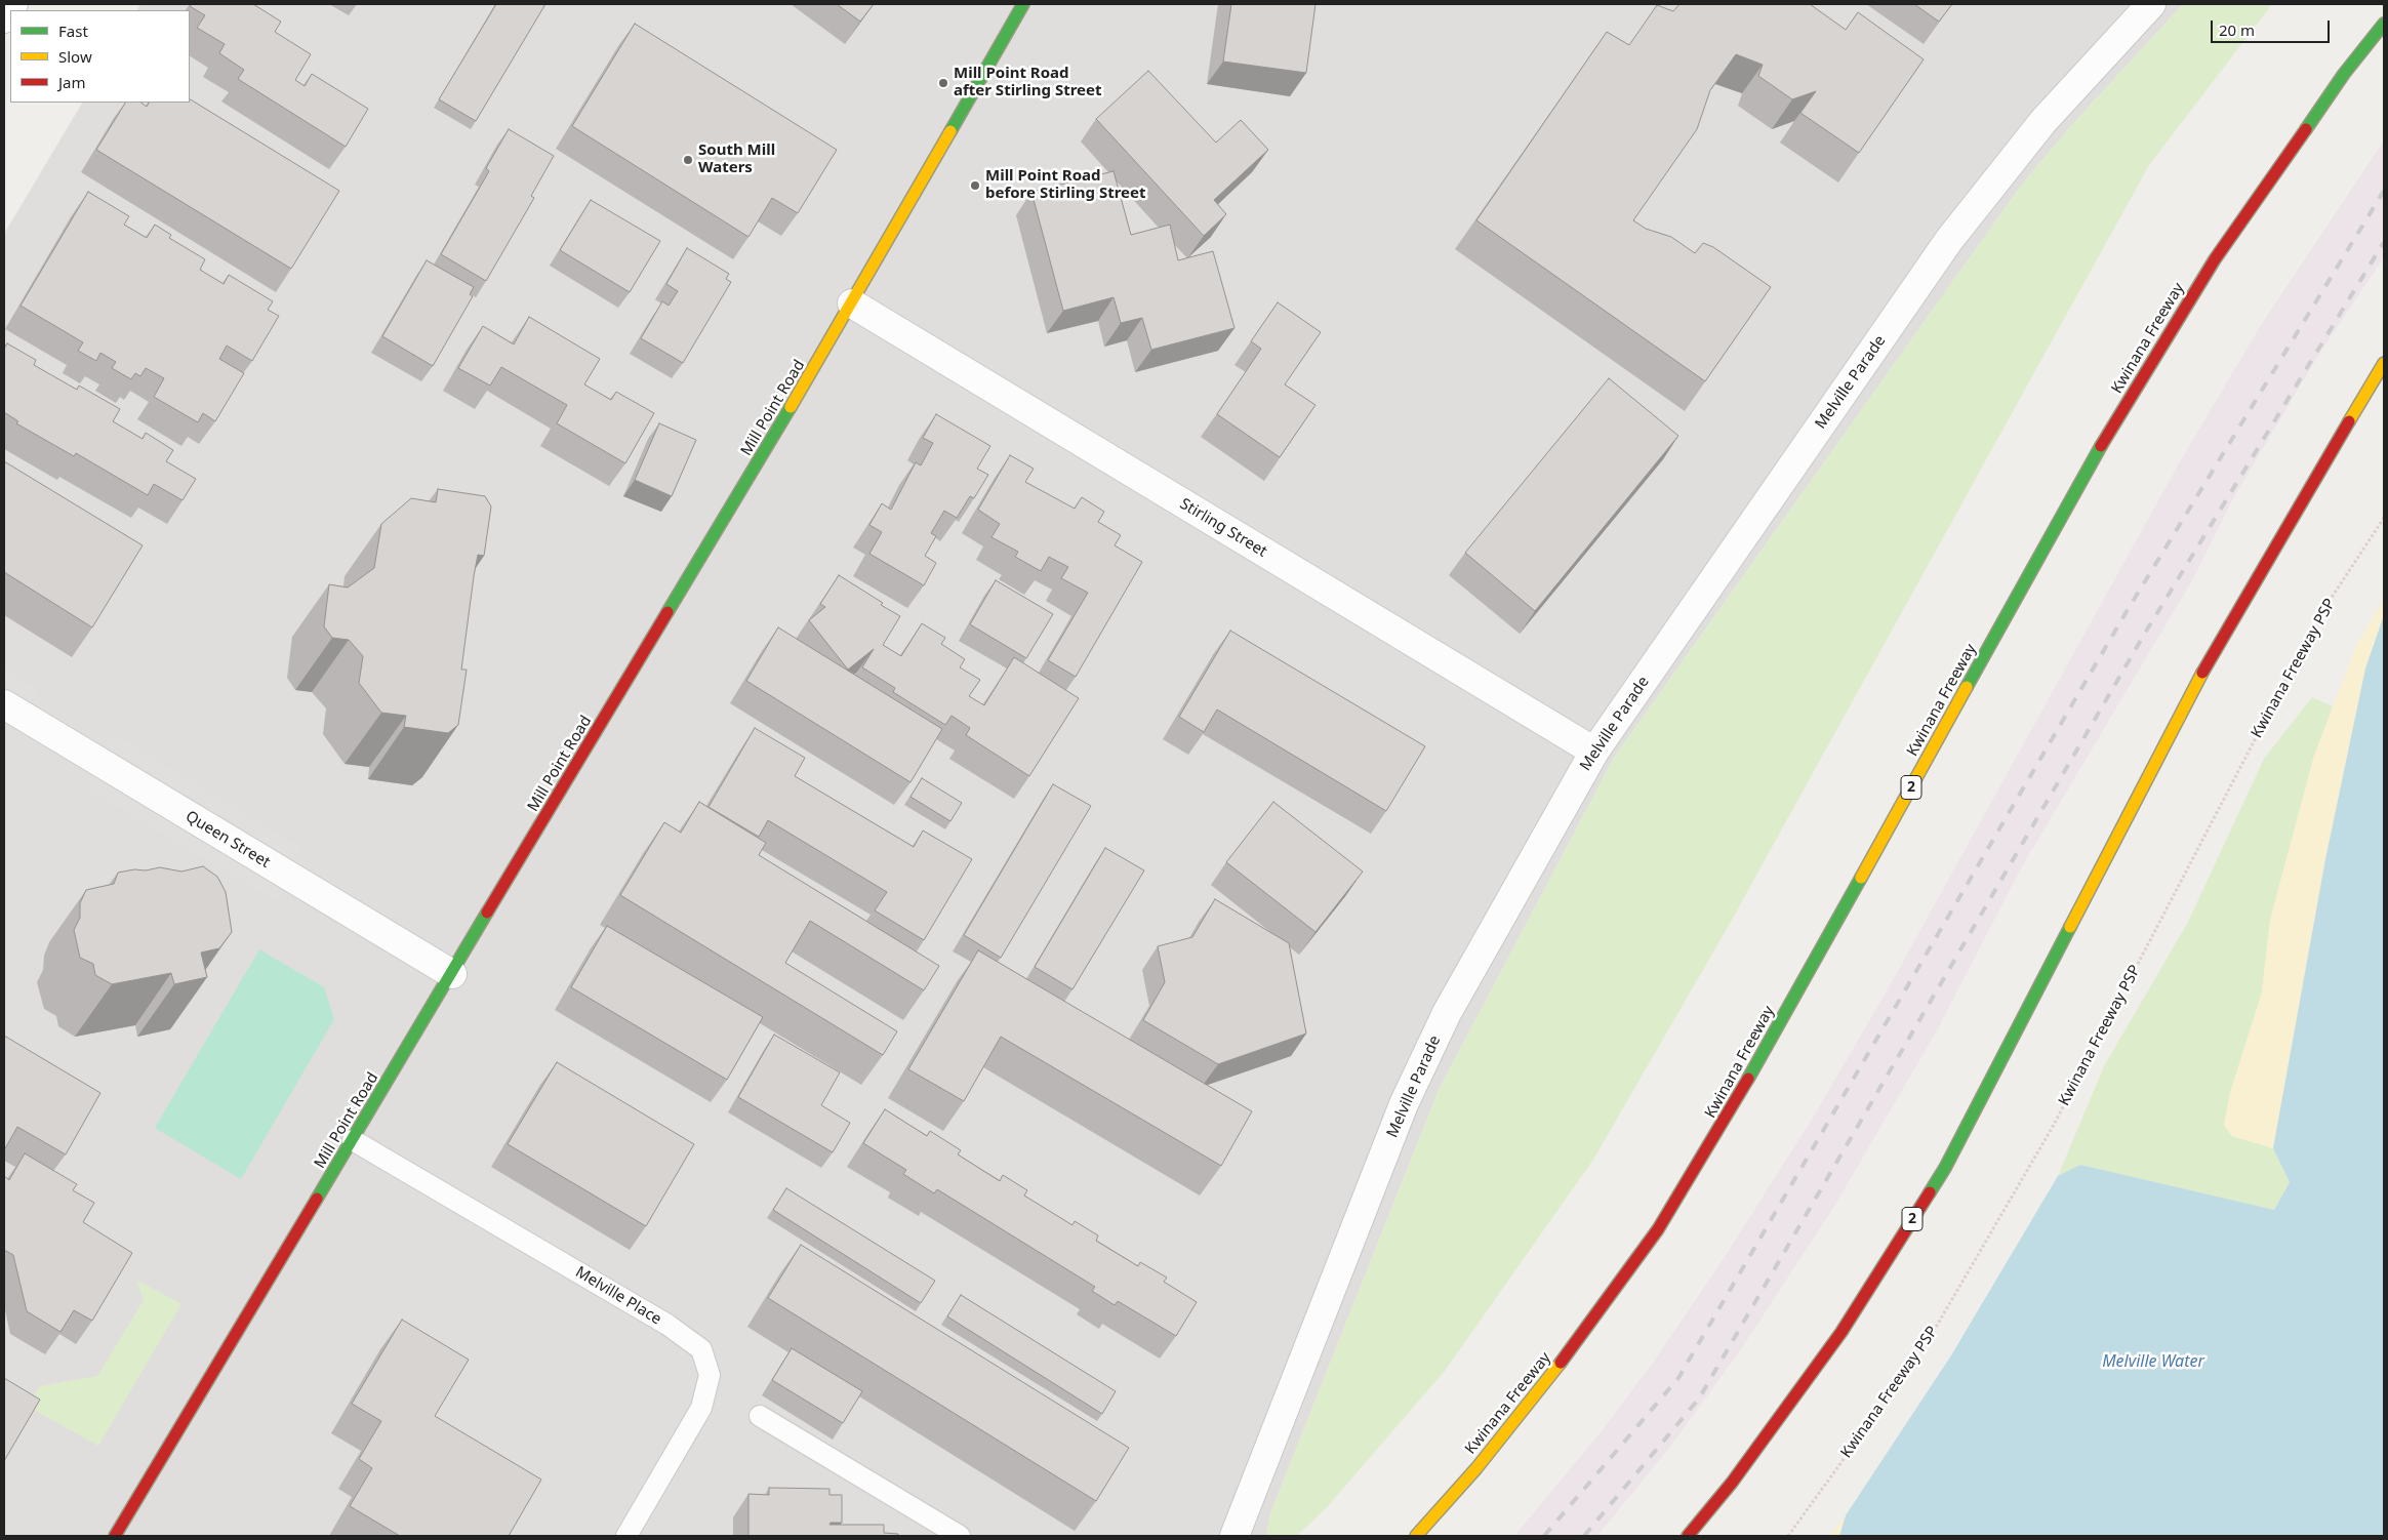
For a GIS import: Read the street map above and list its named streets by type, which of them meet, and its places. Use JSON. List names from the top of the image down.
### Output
{
  "streets": {
    "main road": ["Kwinana Freeway", "Mill Point Road", "2"],
    "street": ["Melville Parade", "Stirling Street", "Queen Street"],
    "lane": ["Melville Place"],
    "path": ["Kwinana Freeway PSP"]
  },
  "crossings": [
    ["Melville Parade", "Stirling Street"],
    ["Mill Point Road", "Stirling Street"],
    ["Mill Point Road", "Queen Street"],
    ["Mill Point Road", "Melville Place"]
  ],
  "water": ["Melville Water"],
  "places": ["Mill Point Road after Stirling Street", "South Mill Waters", "Mill Point Road before Stirling Street"],
  "legend": ["Fast", "Slow", "Jam"],
  "scale_bar": "20 m"
}
